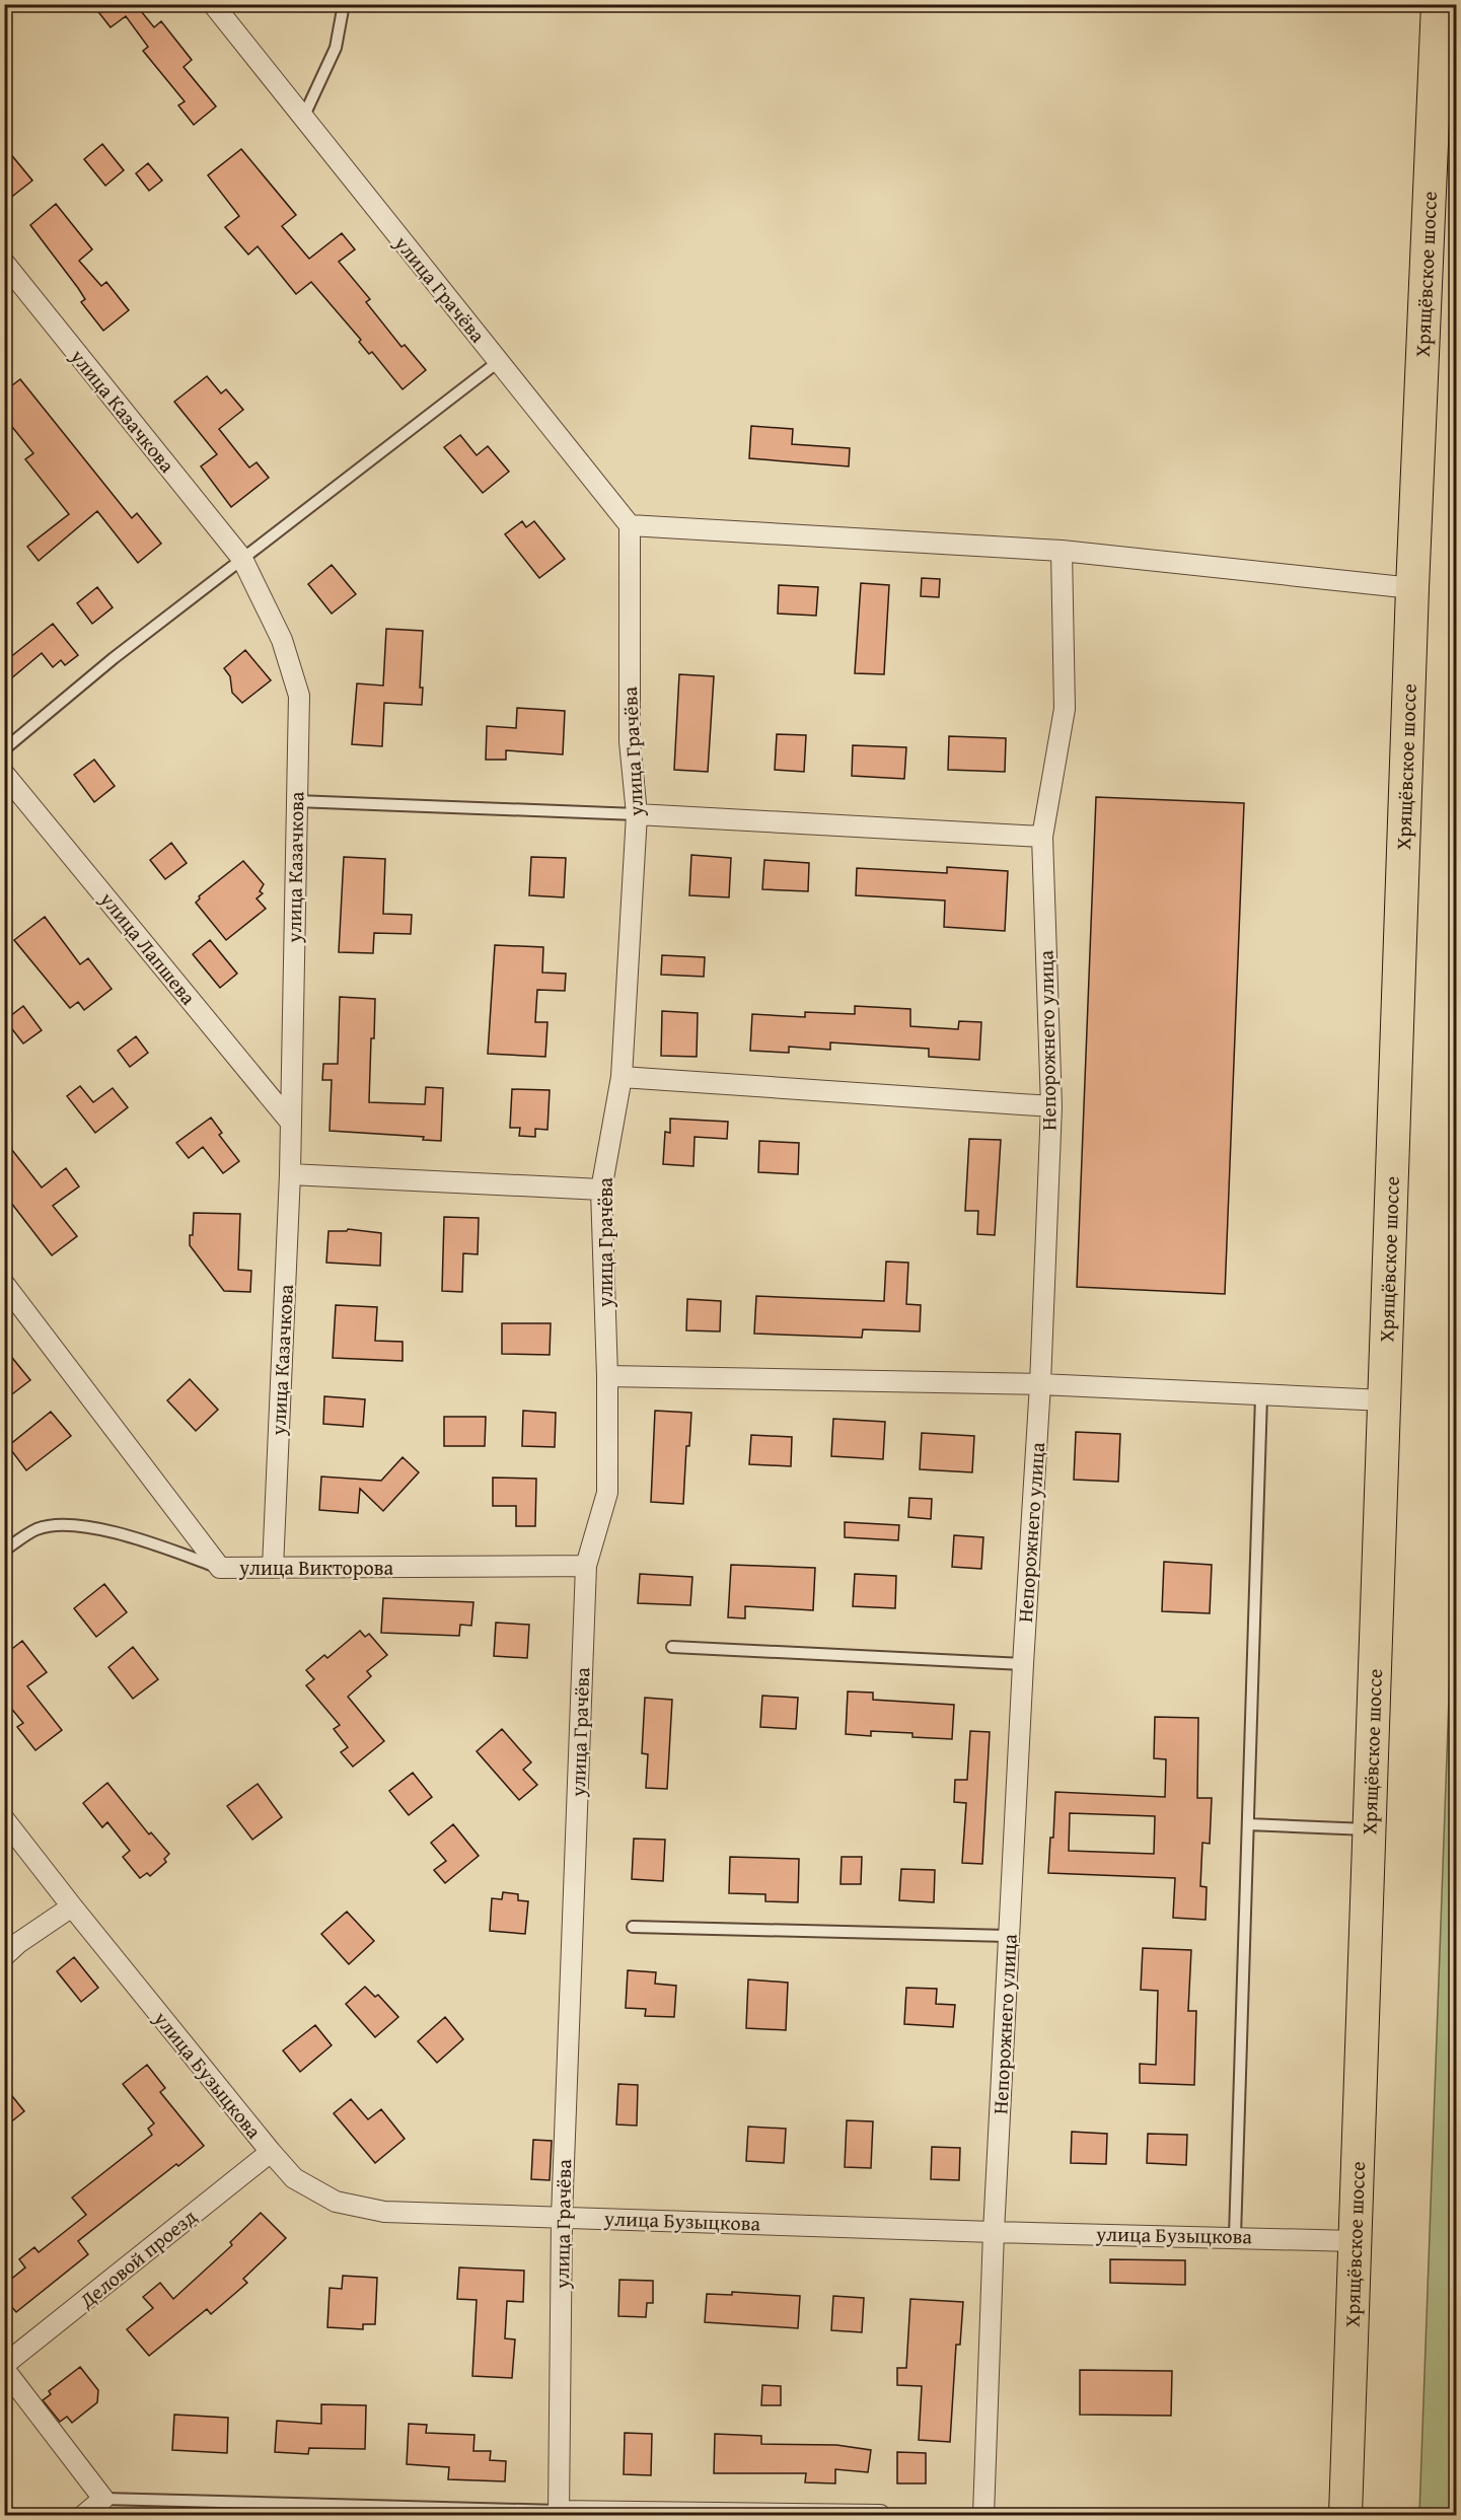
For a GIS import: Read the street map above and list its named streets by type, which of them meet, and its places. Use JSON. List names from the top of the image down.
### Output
{
  "streets": {
    "main road": ["Хрящёвское шоссе"],
    "street": [
      "улица Грачёва",
      "улица Казачкова",
      "улица Лапшева",
      "Непорожнего улица",
      "улица Викторова",
      "улица Бузыцкова",
      "Деловой проезд"
    ]
  },
  "crossings": [
    ["Хрящёвское шоссе", "улица Бузыцкова"],
    ["улица Грачёва", "улица Викторова"],
    ["улица Грачёва", "улица Бузыцкова"],
    ["улица Казачкова", "улица Лапшева"],
    ["улица Казачкова", "улица Викторова"],
    ["Непорожнего улица", "улица Бузыцкова"],
    ["улица Бузыцкова", "Деловой проезд"]
  ]
}
